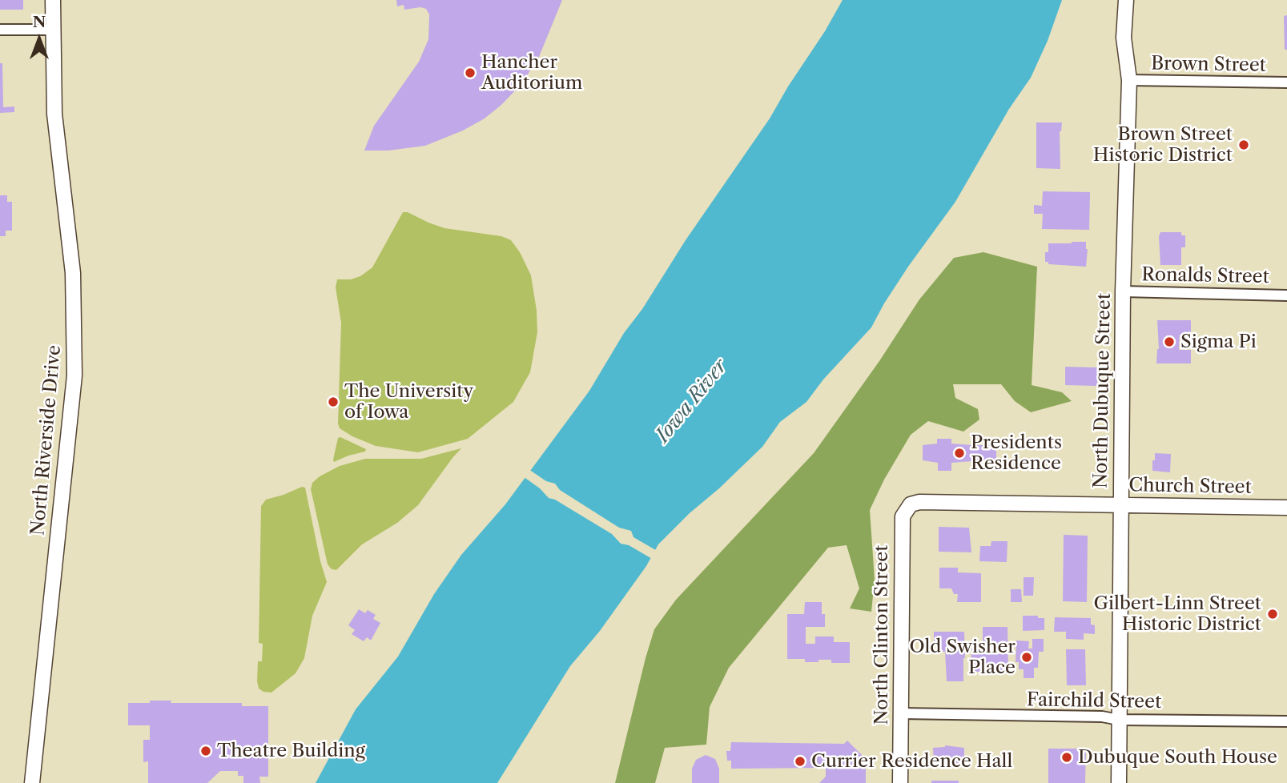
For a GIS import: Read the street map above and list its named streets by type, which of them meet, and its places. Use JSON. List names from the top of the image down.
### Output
{
  "streets": {
    "street": [
      "Brown Street",
      "Ronalds Street",
      "North Dubuque Street",
      "North Riverside Drive",
      "Church Street",
      "North Clinton Street",
      "Fairchild Street"
    ]
  },
  "crossings": [
    ["Brown Street", "North Dubuque Street"],
    ["Ronalds Street", "North Dubuque Street"],
    ["North Dubuque Street", "Church Street"],
    ["North Dubuque Street", "Fairchild Street"],
    ["Church Street", "North Clinton Street"],
    ["North Clinton Street", "Fairchild Street"]
  ],
  "water": ["Iowa River"],
  "places": [
    "Hancher Auditorium",
    "Brown Street Historic District",
    "Sigma Pi",
    "The University of Iowa",
    "Presidents Residence",
    "Gilbert-Linn Street Historic District",
    "Old Swisher Place",
    "Theatre Building",
    "Dubuque South House",
    "Currier Residence Hall"
  ],
  "north": "top"
}
